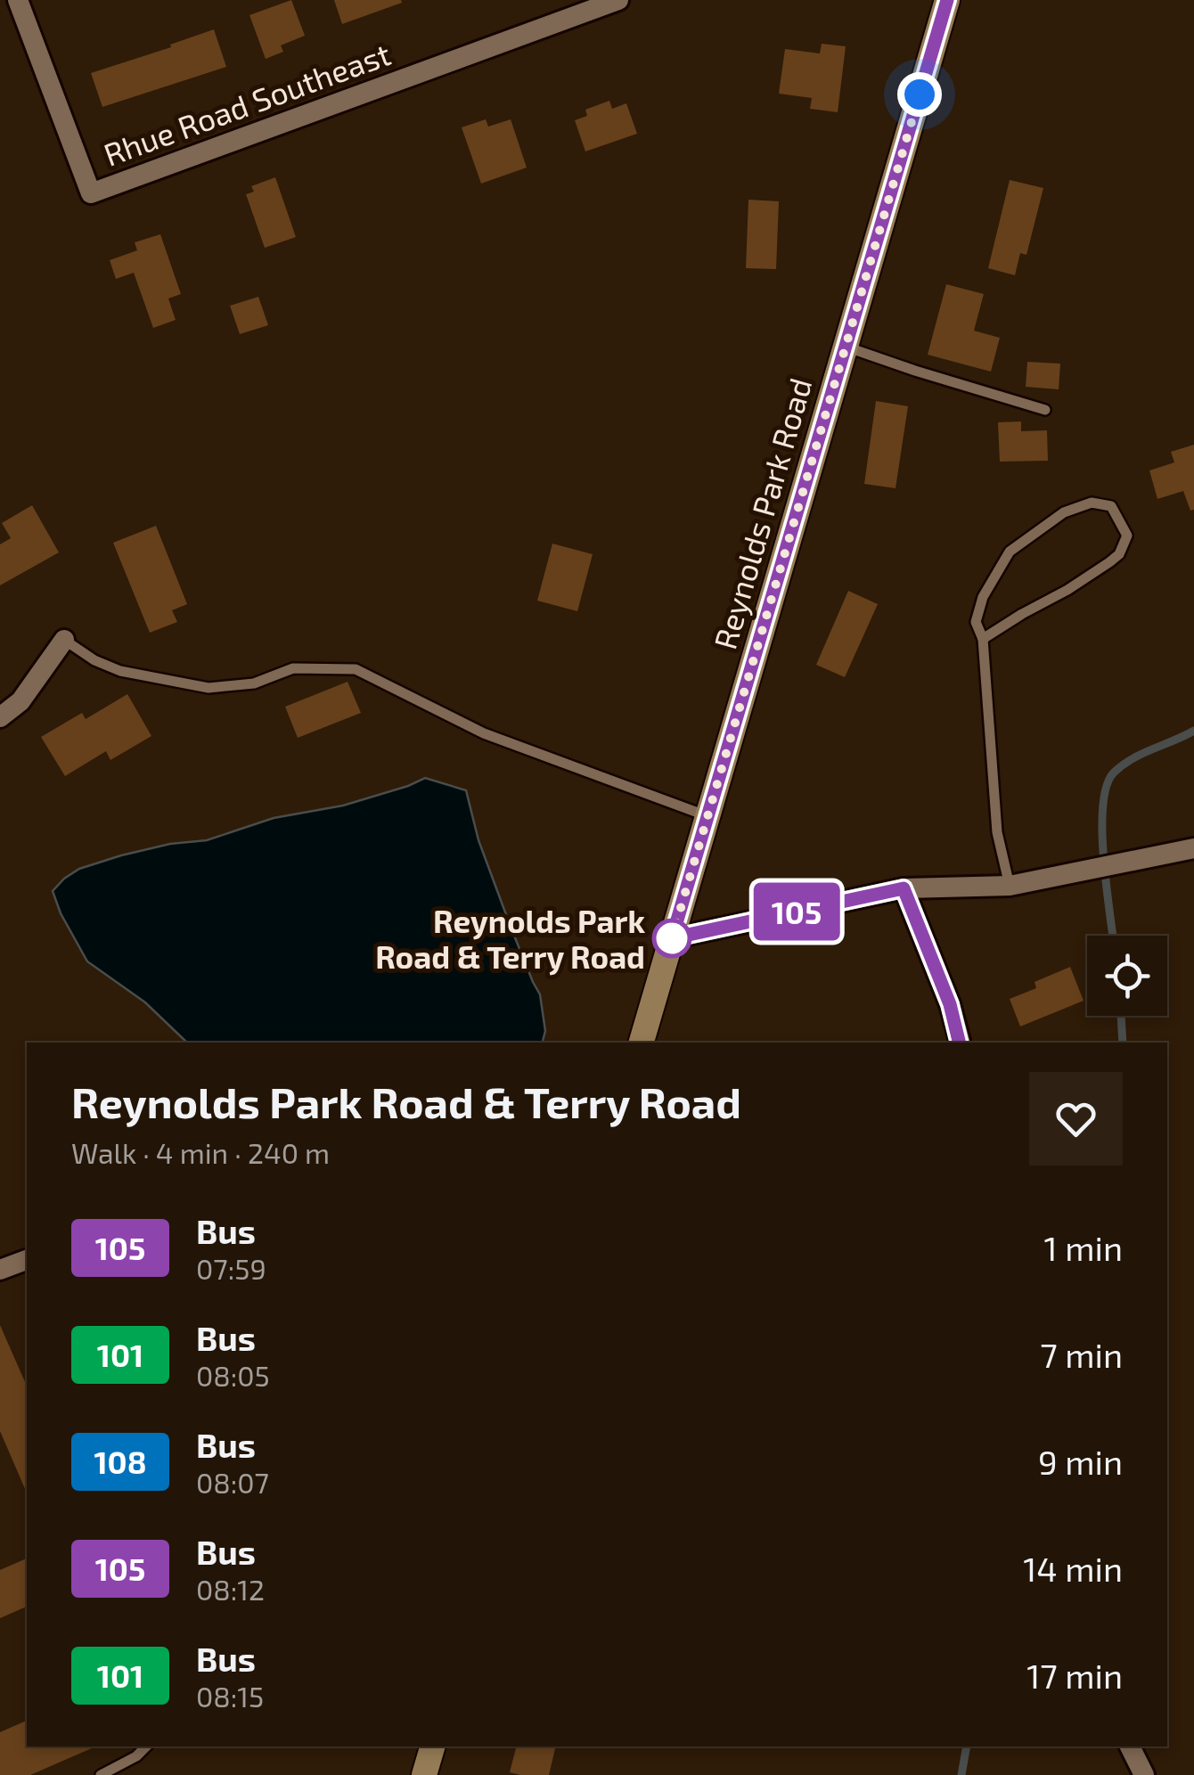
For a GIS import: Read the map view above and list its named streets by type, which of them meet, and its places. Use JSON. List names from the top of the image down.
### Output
{
  "streets": {
    "main road": ["Reynolds Park Road"],
    "street": ["Rhue Road Southeast"]
  },
  "places": ["Reynolds Park Road & Terry Road"],
  "lines": ["bus line 105"],
  "page": {
    "on_map": "105",
    "heading": ["Reynolds Park Road & Terry Road", "Walk · 4 min · 240 m"],
    "list": [
      {
        "mark": "105",
        "name": "Bus",
        "note": "07:59",
        "value": "1 min"
      },
      {
        "mark": "101",
        "name": "Bus",
        "note": "08:05",
        "value": "7 min"
      },
      {
        "mark": "108",
        "name": "Bus",
        "note": "08:07",
        "value": "9 min"
      },
      {
        "mark": "105",
        "name": "Bus",
        "note": "08:12",
        "value": "14 min"
      },
      {
        "mark": "101",
        "name": "Bus",
        "note": "08:15",
        "value": "17 min"
      }
    ]
  }
}
